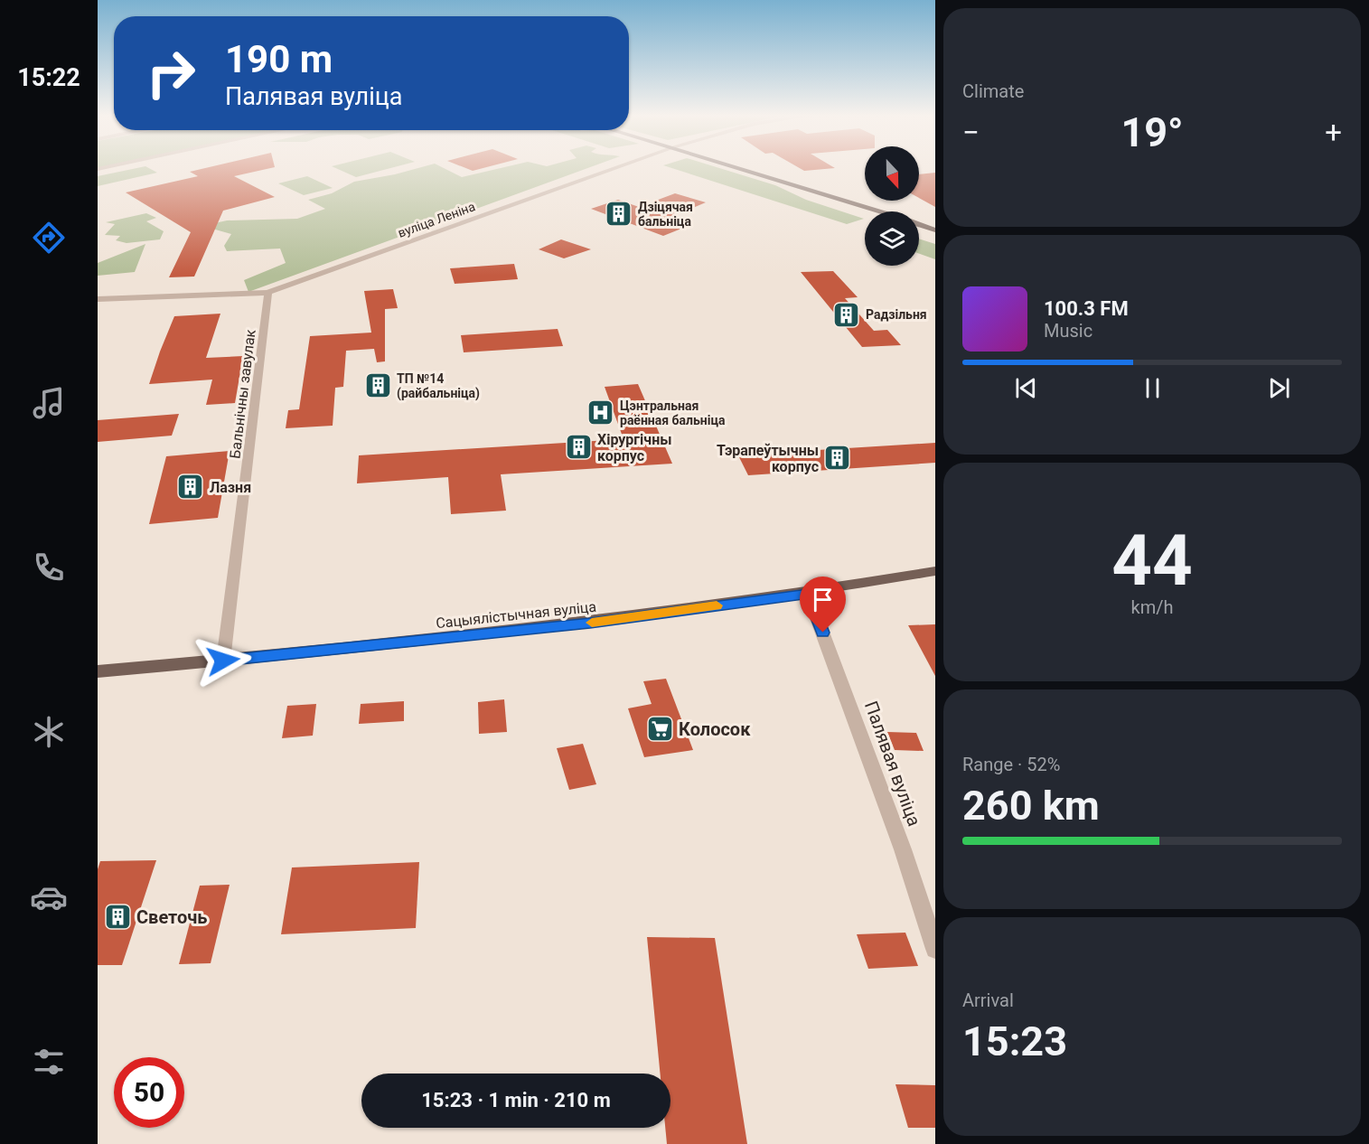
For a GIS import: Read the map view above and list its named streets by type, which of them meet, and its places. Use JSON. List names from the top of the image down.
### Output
{
  "streets": {
    "main road": ["Сацыялістычная вуліца"],
    "street": ["вуліца Леніна", "Бальнічны завулак", "Палявая вуліца"]
  },
  "crossings": [
    ["вуліца Леніна", "Бальнічны завулак"],
    ["Бальнічны завулак", "Сацыялістычная вуліца"],
    ["Сацыялістычная вуліца", "Палявая вуліца"]
  ],
  "places": {
    "building": [
      "Дзіцячая бальніца",
      "Радзільня",
      "ТП №14 (райбальніца)",
      "Хірургічны корпус",
      "Тэрапеўтычны корпус",
      "Лазня",
      "Светочь"
    ],
    "hospital": ["Цэнтральная раённая бальніца"],
    "supermarket": ["Колосок"]
  },
  "north": "bottom",
  "page": {
    "tabs": "15:22",
    "tile": [
      "Climate",
      ["44", "km/h"],
      ["Range · 52%", "260 km"],
      ["Arrival", "15:23"]
    ],
    "turn": ["190 m", "Палявая вуліца"],
    "heat": ["−", "19°", "+"],
    "song": ["100.3 FM", "Music"],
    "limit": "50",
    "trip": "15:23 · 1 min · 210 m"
  }
}
